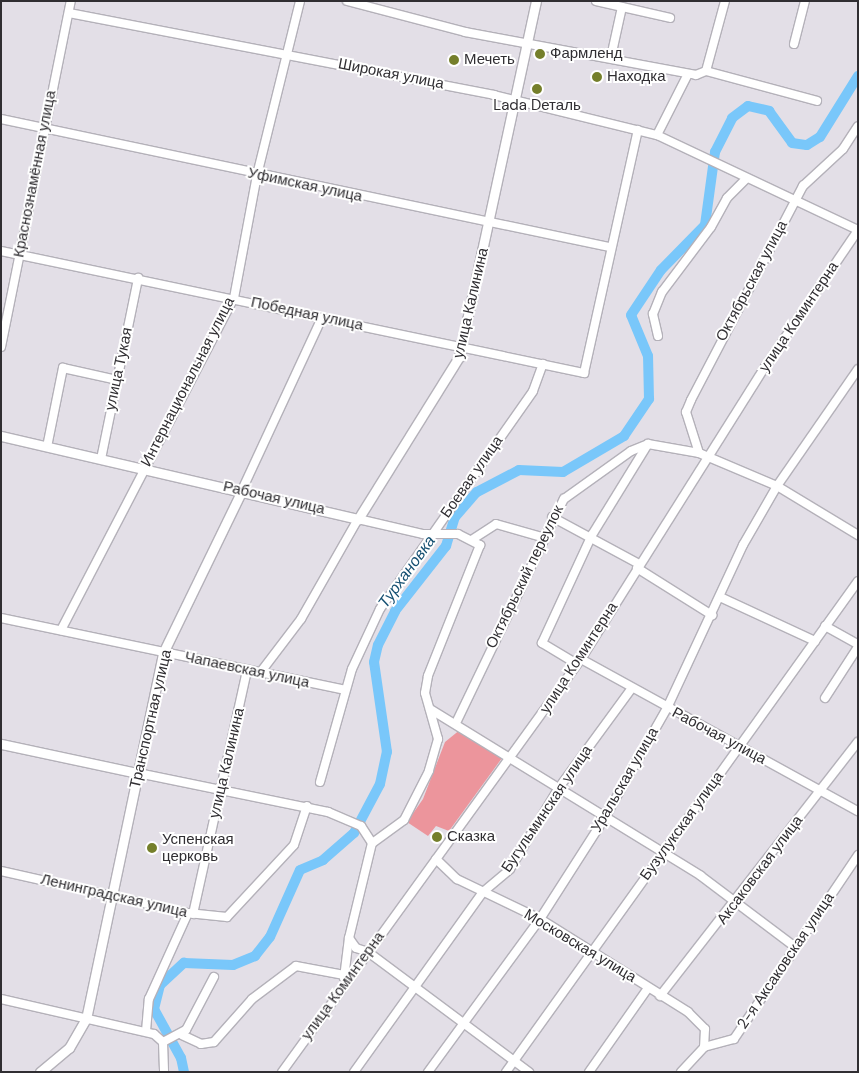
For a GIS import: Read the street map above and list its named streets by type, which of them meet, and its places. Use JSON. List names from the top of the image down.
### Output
{
  "streets": {
    "main road": ["улица Калинина", "Рабочая улица", "Транспортная улица"],
    "street": [
      "Широкая улица",
      "Краснознамённая улица",
      "Уфимская улица",
      "Октябрьская улица",
      "Победная улица",
      "улица Коминтерна",
      "улица Тукая",
      "Интернациональная улица",
      "Боевая улица",
      "Октябрьский переулок",
      "Чапаевская улица",
      "Уральская улица",
      "Бугульминская улица",
      "Бузулукская улица",
      "Аксаковская улица",
      "Ленинградская улица",
      "Московская улица",
      "2-я Аксаковская улица"
    ]
  },
  "crossings": [
    ["Широкая улица", "Краснознамённая улица"],
    ["Широкая улица", "улица Калинина"],
    ["Широкая улица", "Интернациональная улица"],
    ["Краснознамённая улица", "Уфимская улица"],
    ["Краснознамённая улица", "Победная улица"],
    ["Уфимская улица", "улица Калинина"],
    ["Уфимская улица", "Победная улица"],
    ["Уфимская улица", "Интернациональная улица"],
    ["улица Калинина", "Победная улица"],
    ["улица Калинина", "Рабочая улица"],
    ["улица Калинина", "Чапаевская улица"],
    ["улица Калинина", "Ленинградская улица"],
    ["Победная улица", "улица Тукая"],
    ["Победная улица", "Интернациональная улица"],
    ["Победная улица", "Боевая улица"],
    ["Победная улица", "Транспортная улица"],
    ["улица Коминтерна", "Рабочая улица"],
    ["улица Коминтерна", "Московская улица"],
    ["улица Тукая", "Рабочая улица"],
    ["Интернациональная улица", "Рабочая улица"],
    ["Интернациональная улица", "Чапаевская улица"],
    ["Боевая улица", "Рабочая улица"],
    ["Боевая улица", "Чапаевская улица"],
    ["Рабочая улица", "Транспортная улица"],
    ["Рабочая улица", "Уральская улица"],
    ["Рабочая улица", "Бугульминская улица"],
    ["Рабочая улица", "Бузулукская улица"],
    ["Рабочая улица", "Аксаковская улица"],
    ["Чапаевская улица", "Транспортная улица"],
    ["Транспортная улица", "Ленинградская улица"],
    ["Уральская улица", "Московская улица"],
    ["Бугульминская улица", "Московская улица"],
    ["Бузулукская улица", "Московская улица"],
    ["Аксаковская улица", "Московская улица"],
    ["Московская улица", "2-я Аксаковская улица"]
  ],
  "water": ["Турхановка"],
  "places": [
    "Фармленд",
    "Мечеть",
    "Находка",
    "Lada Dеталь",
    "Сказка",
    "Успенская церковь"
  ]
}
